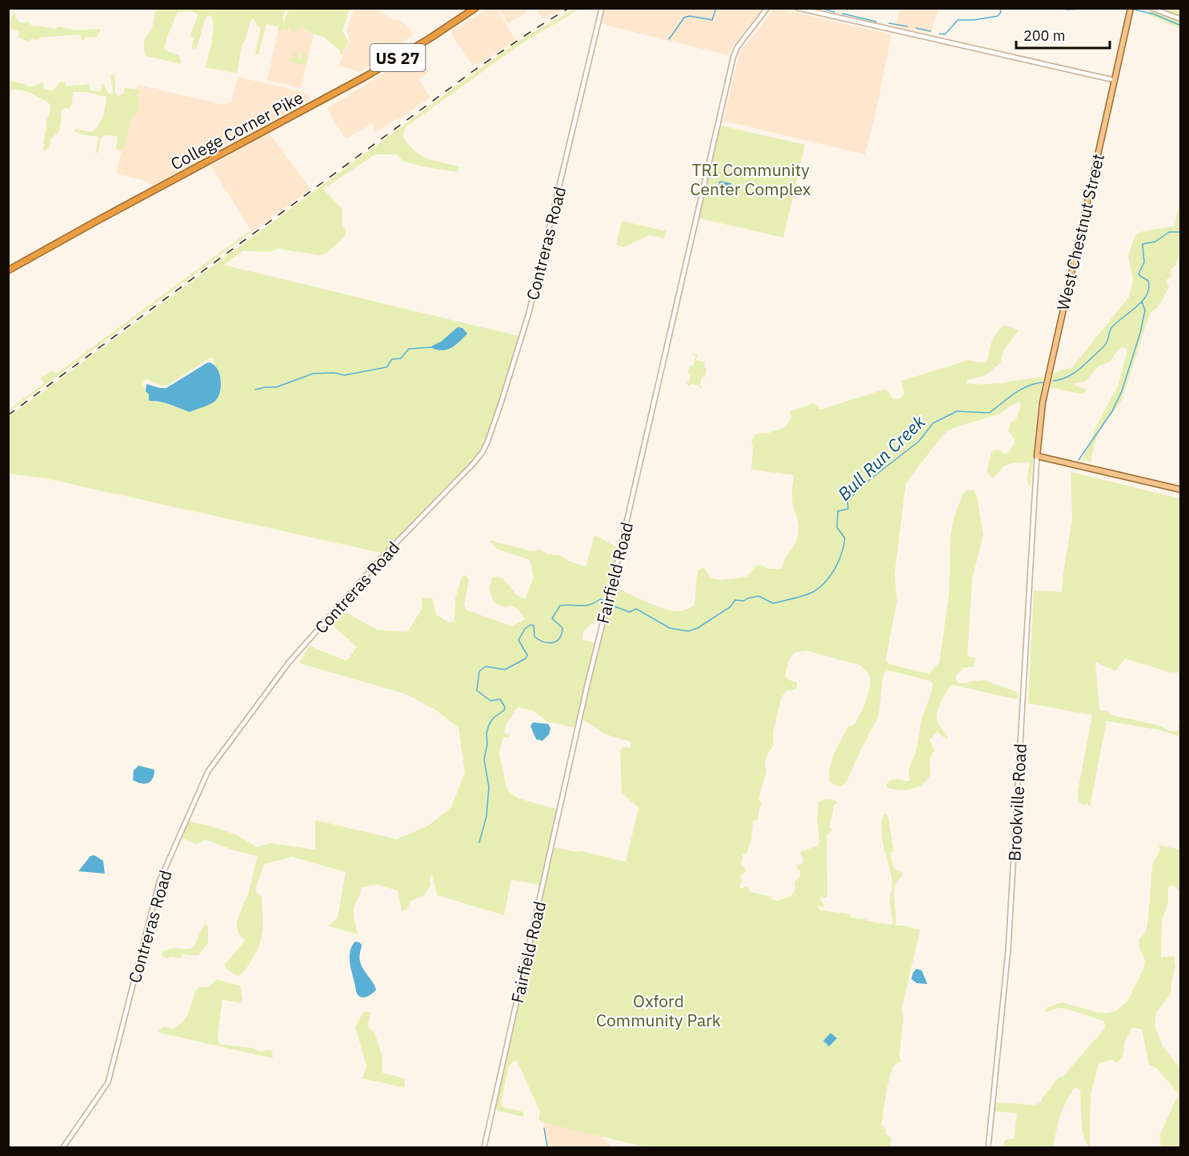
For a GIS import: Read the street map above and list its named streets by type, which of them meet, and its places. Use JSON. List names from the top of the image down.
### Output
{
  "streets": {
    "highway": ["US 27", "College Corner Pike"],
    "main road": ["West Chestnut Street"],
    "street": ["Contreras Road", "Fairfield Road", "Brookville Road"]
  },
  "crossings": [
    ["West Chestnut Street", "Brookville Road"]
  ],
  "water": ["Bull Run Creek"],
  "parks": ["TRI Community Center Complex", "Oxford Community Park"],
  "scale_bar": "200 m"
}
